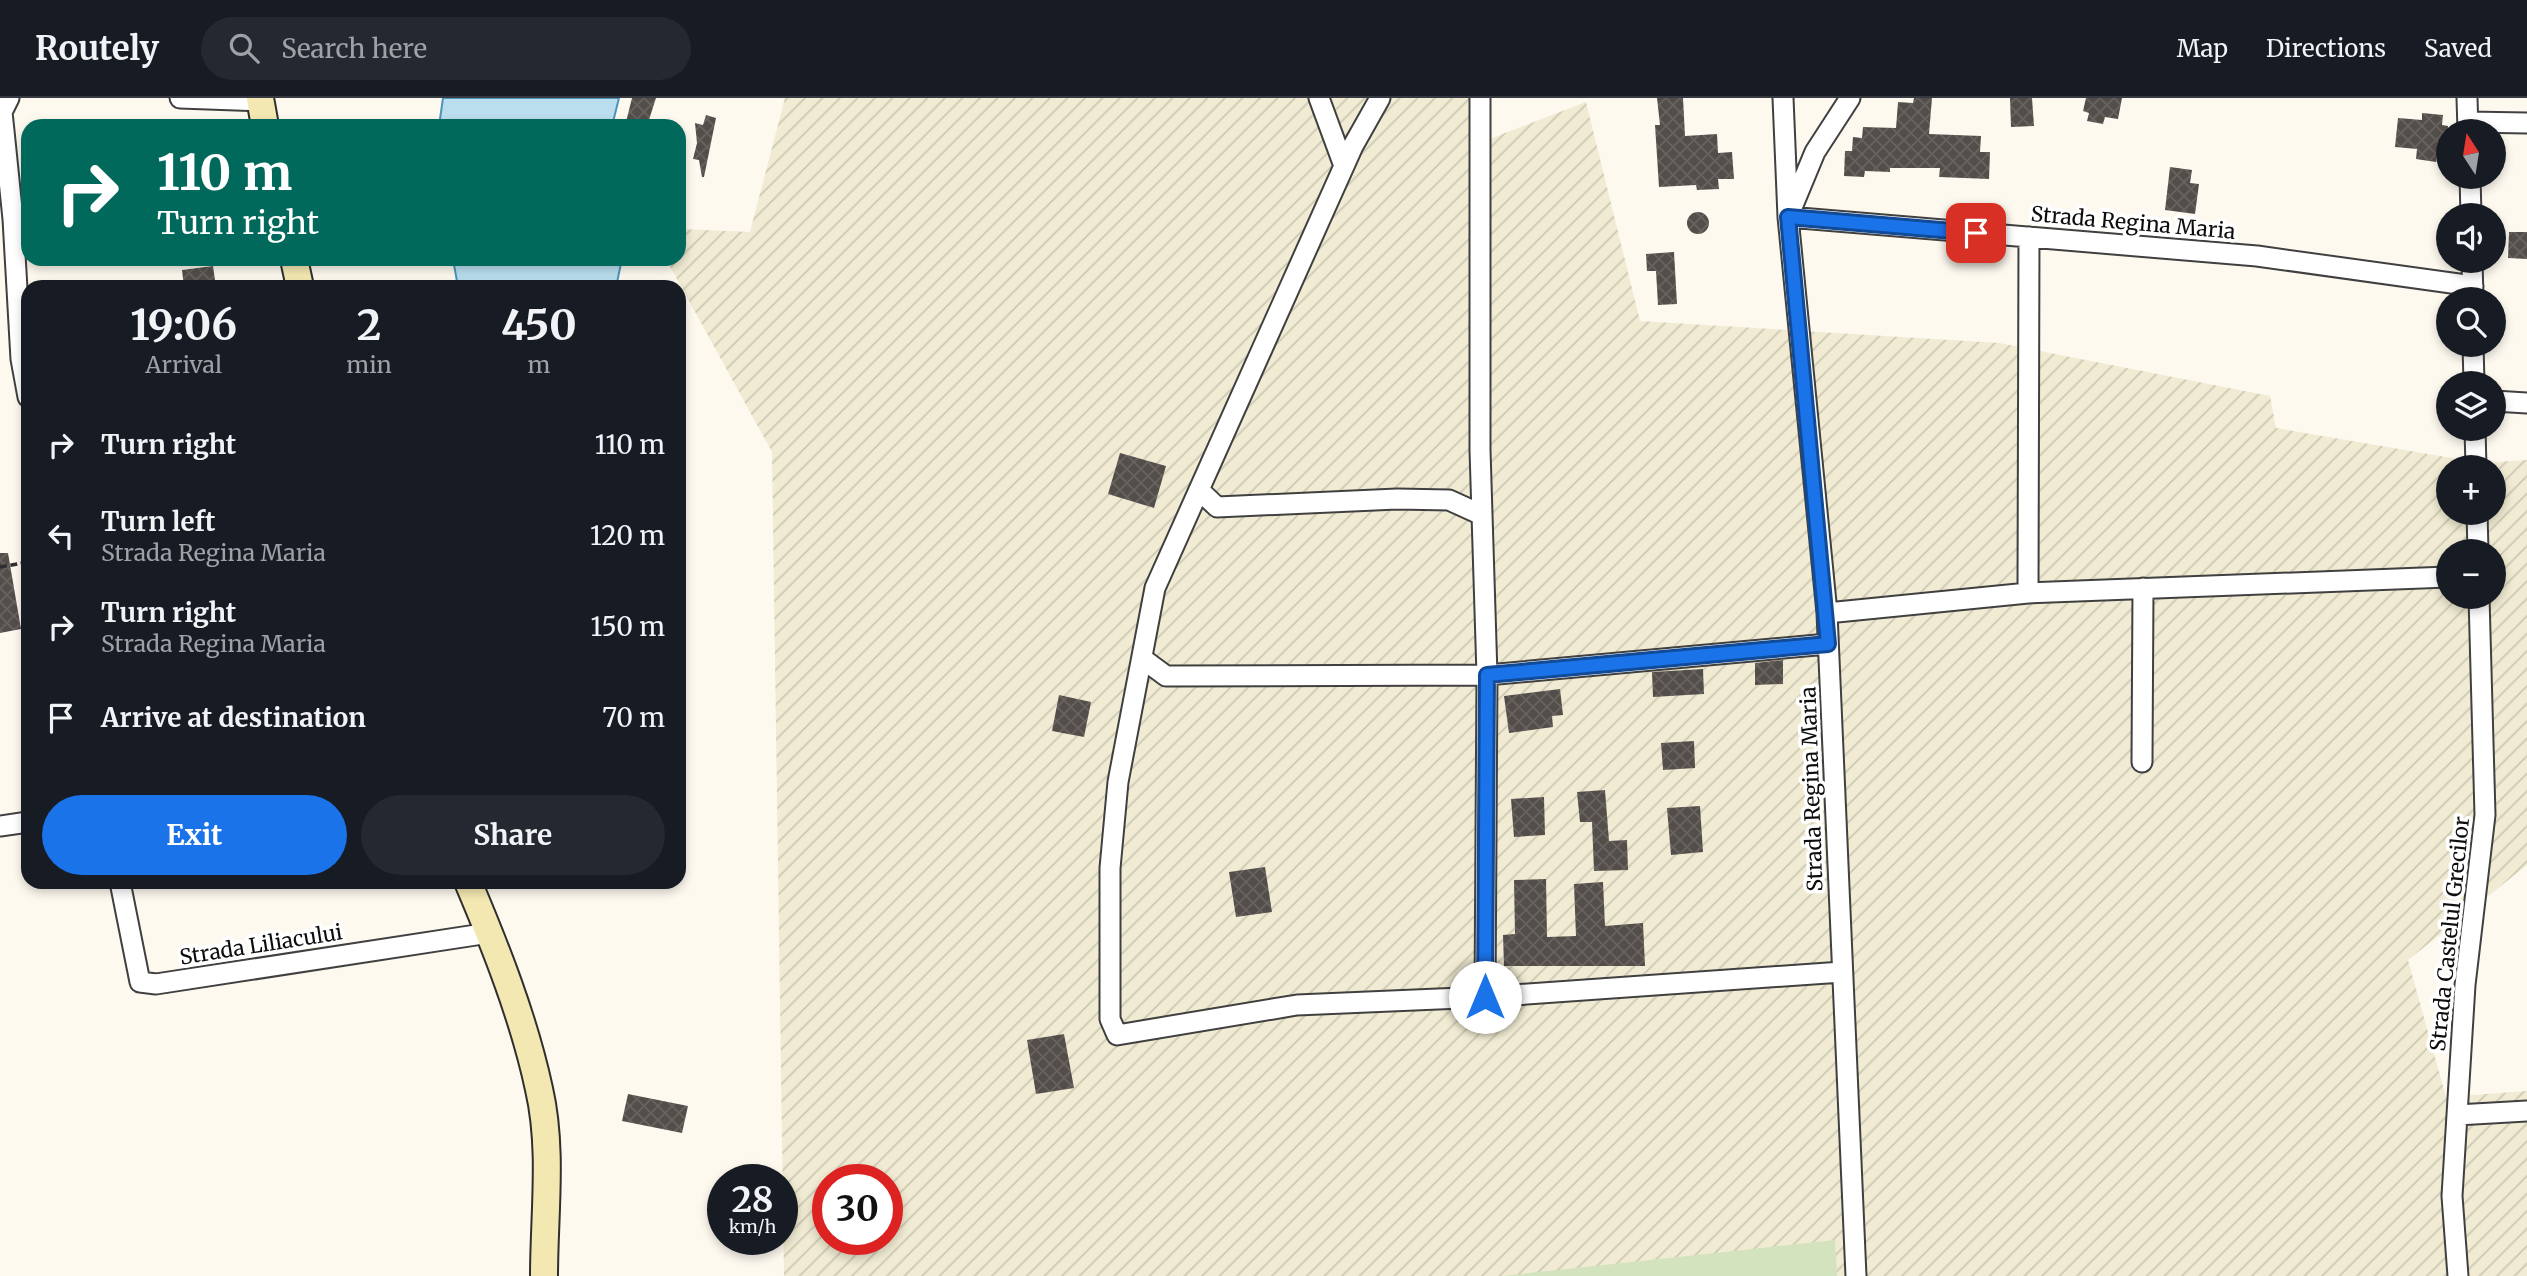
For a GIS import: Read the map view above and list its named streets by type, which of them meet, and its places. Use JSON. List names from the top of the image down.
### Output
{
  "streets": {
    "street": ["Strada Regina Maria", "Strada Castelul Grecilor", "Strada Liliacului"]
  },
  "north": "top",
  "page": {
    "header": "Routely",
    "search": "Search here",
    "nav": ["Map", "Directions", "Saved"],
    "map_buttons": ["+", "−"],
    "turn": ["110 m", "Turn right"],
    "eta": [
      "19:06",
      "Arrival",
      "2",
      "min",
      "450",
      "m"
    ],
    "list": [
      {
        "name": "Turn right",
        "value": "110 m"
      },
      {
        "name": "Turn left",
        "note": "Strada Regina Maria",
        "value": "120 m"
      },
      {
        "name": "Turn right",
        "note": "Strada Regina Maria",
        "value": "150 m"
      },
      {
        "name": "Arrive at destination",
        "value": "70 m"
      }
    ],
    "buttons": ["Exit", "Share"],
    "speed": "28 km/h",
    "limit": "30"
  }
}
